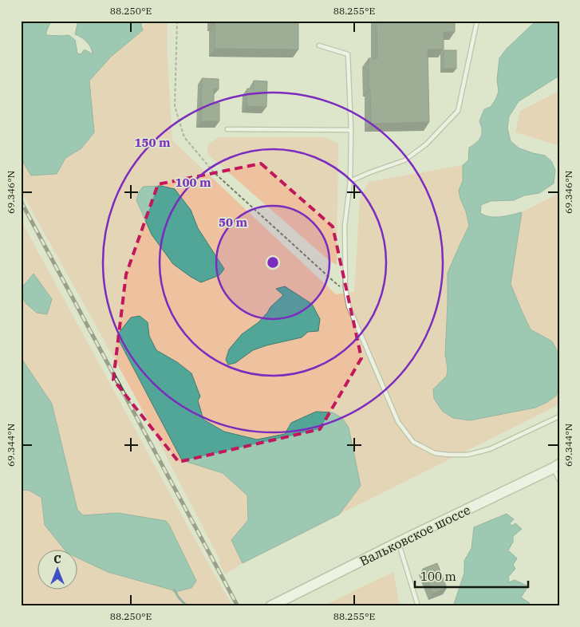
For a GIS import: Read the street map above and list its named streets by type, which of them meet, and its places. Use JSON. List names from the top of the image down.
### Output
{
  "streets": {
    "main road": ["Вальковское шоссе"]
  },
  "scale_bar": "100 m",
  "north": "top",
  "coordinates": [
    "88.250°E",
    "88.255°E",
    "69.346°N",
    "69.344°N"
  ],
  "rings": ["150 m", "100 m", "50 m"]
}
